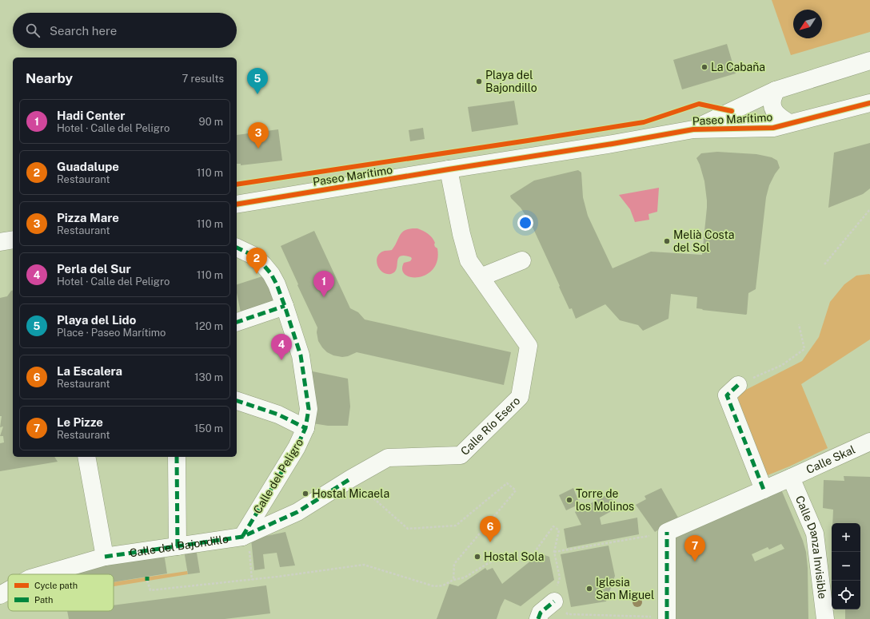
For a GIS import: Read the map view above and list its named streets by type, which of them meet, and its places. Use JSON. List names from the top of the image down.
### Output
{
  "streets": {
    "street": [
      "Paseo Marítimo",
      "Calle Río Esero",
      "Calle Skal",
      "Calle del Peligro",
      "Calle del Bajondillo",
      "Calle Danza Invisible"
    ]
  },
  "crossings": [
    ["Paseo Marítimo", "Calle Río Esero"],
    ["Calle Río Esero", "Calle del Bajondillo"],
    ["Calle Skal", "Calle Danza Invisible"],
    ["Calle del Peligro", "Calle del Bajondillo"]
  ],
  "places": [
    "La Cabaña",
    "Playa del Bajondillo",
    "Melià Costa del Sol",
    "Hostal Micaela",
    "Torre de los Molinos",
    "Hostal Sola",
    "Iglesia San Miguel"
  ],
  "legend": ["Cycle path", "Path"],
  "north": "bottom left",
  "page": {
    "search": "Search here",
    "heading": ["Nearby", "7 results"],
    "pins": [
      "5",
      "3",
      "2",
      "1",
      "4",
      "6",
      "7"
    ],
    "list": [
      {
        "mark": "1",
        "name": "Hadi Center",
        "note": "Hotel · Calle del Peligro",
        "value": "90 m"
      },
      {
        "mark": "2",
        "name": "Guadalupe",
        "note": "Restaurant",
        "value": "110 m"
      },
      {
        "mark": "3",
        "name": "Pizza Mare",
        "note": "Restaurant",
        "value": "110 m"
      },
      {
        "mark": "4",
        "name": "Perla del Sur",
        "note": "Hotel · Calle del Peligro",
        "value": "110 m"
      },
      {
        "mark": "5",
        "name": "Playa del Lido",
        "note": "Place · Paseo Marítimo",
        "value": "120 m"
      },
      {
        "mark": "6",
        "name": "La Escalera",
        "note": "Restaurant",
        "value": "130 m"
      },
      {
        "mark": "7",
        "name": "Le Pizze",
        "note": "Restaurant",
        "value": "150 m"
      }
    ],
    "map_buttons": ["+", "−"]
  }
}
